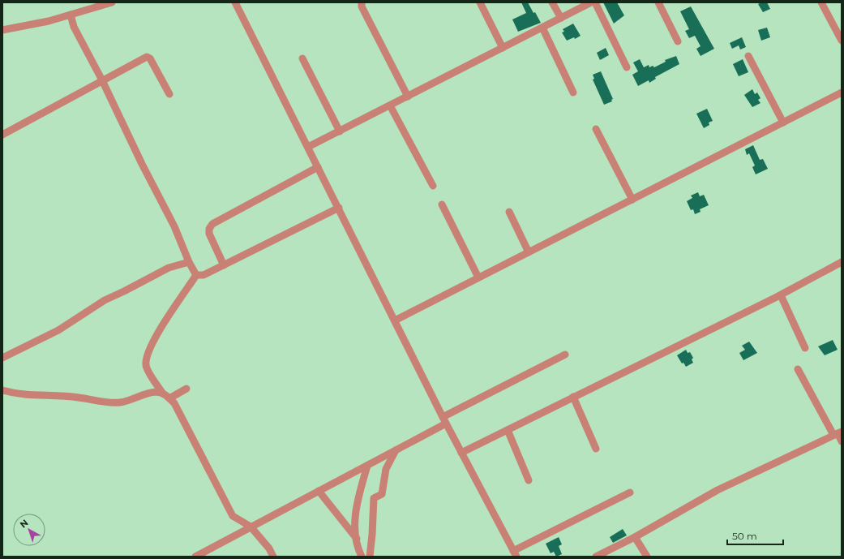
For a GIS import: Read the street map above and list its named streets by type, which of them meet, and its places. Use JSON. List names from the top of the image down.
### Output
{
  "scale_bar": "50 m",
  "north": "top left"
}
